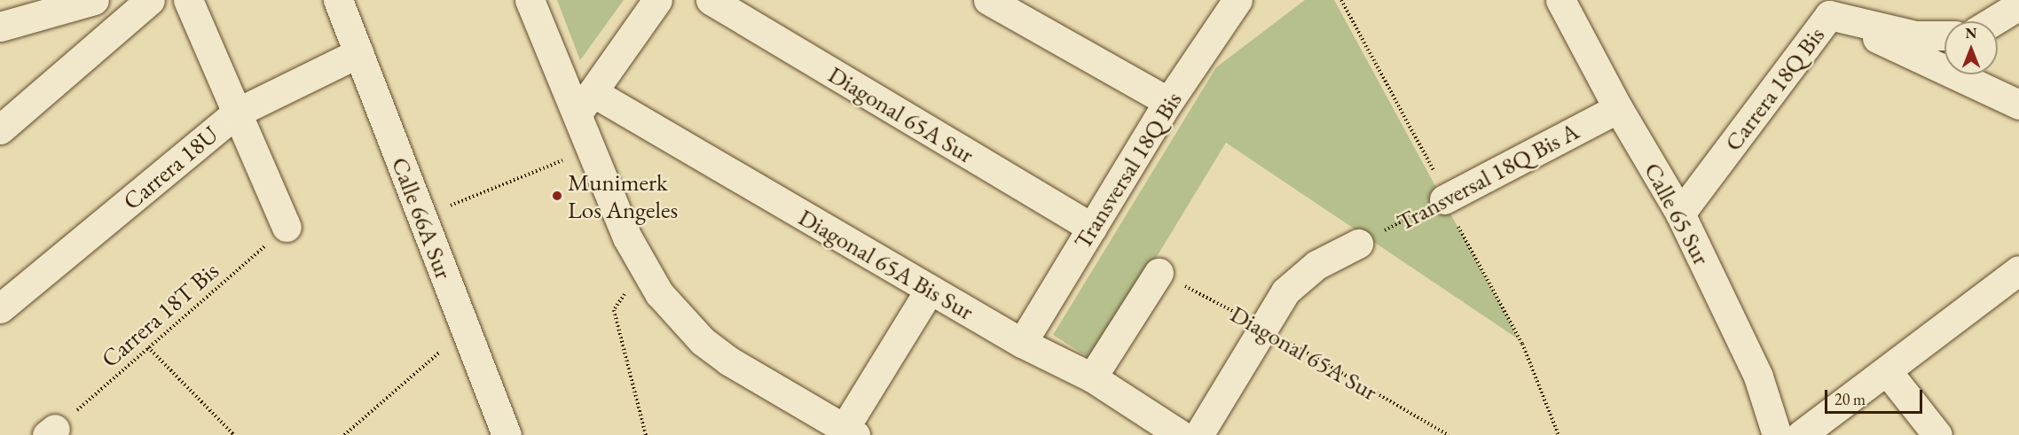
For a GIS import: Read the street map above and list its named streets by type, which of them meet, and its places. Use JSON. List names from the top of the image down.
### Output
{
  "streets": {
    "street": [
      "Carrera 18Q Bis",
      "Diagonal 65A Sur",
      "Carrera 18U",
      "Transversal 18Q Bis",
      "Transversal 18Q Bis A",
      "Calle 65 Sur",
      "Calle 66A Sur",
      "Diagonal 65A Bis Sur"
    ],
    "path": ["Carrera 18T Bis"]
  },
  "crossings": [
    ["Carrera 18Q Bis", "Calle 65 Sur"],
    ["Diagonal 65A Sur", "Transversal 18Q Bis"],
    ["Carrera 18U", "Calle 66A Sur"],
    ["Transversal 18Q Bis", "Diagonal 65A Bis Sur"],
    ["Transversal 18Q Bis A", "Calle 65 Sur"]
  ],
  "places": ["Munimerk Los Angeles"],
  "scale_bar": "20 m",
  "north": "top"
}
